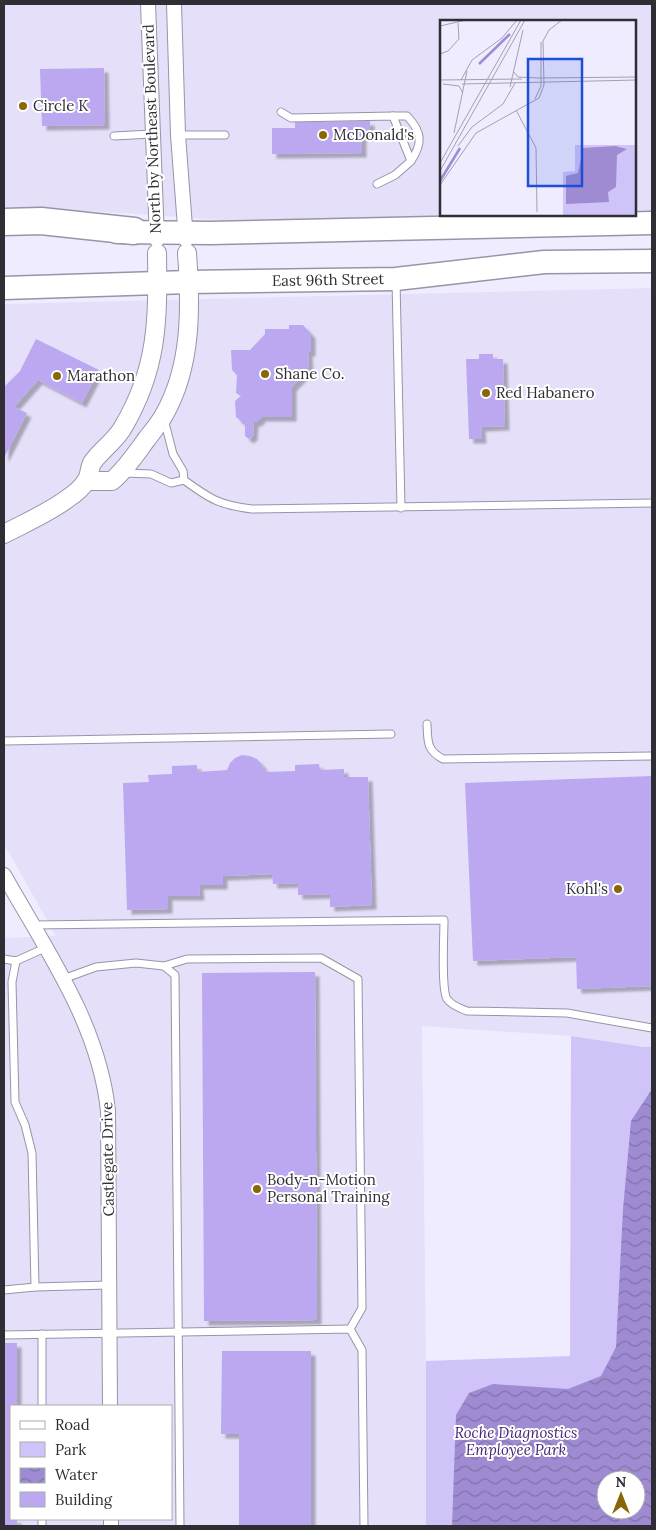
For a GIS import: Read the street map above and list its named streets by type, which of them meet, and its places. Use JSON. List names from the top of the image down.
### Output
{
  "streets": {
    "main road": ["East 96th Street"],
    "street": ["North by Northeast Boulevard", "Castlegate Drive"]
  },
  "parks": ["Roche Diagnostics Employee Park"],
  "places": [
    "Circle K",
    "McDonald's",
    "Shane Co.",
    "Marathon",
    "Red Habanero",
    "Kohl's",
    "Body-n-Motion Personal Training"
  ],
  "legend": [
    "Road",
    "Park",
    "Water",
    "Building"
  ],
  "north": "top"
}
